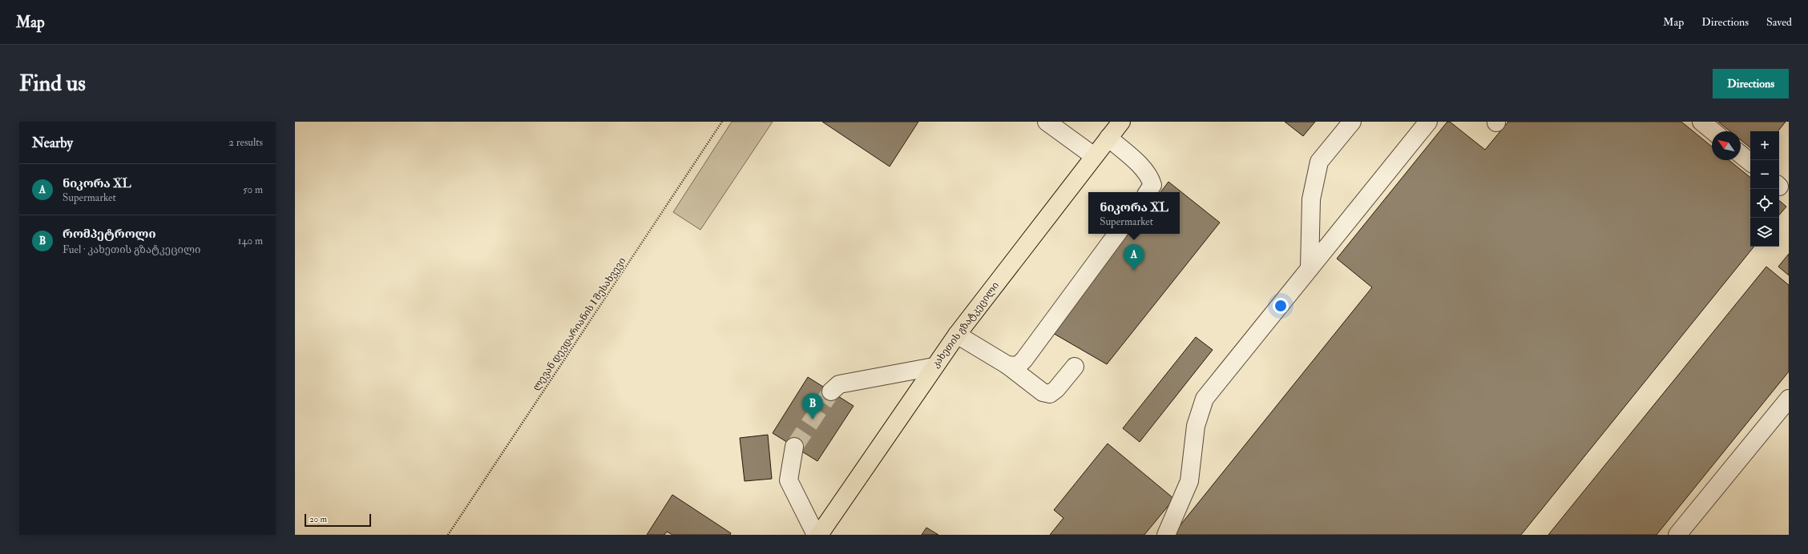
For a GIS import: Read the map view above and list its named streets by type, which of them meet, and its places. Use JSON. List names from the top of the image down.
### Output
{
  "streets": {
    "highway": ["კახეთის გზატკეცილი"],
    "path": ["ლევან დევდარიანის I შესახვევი"]
  },
  "scale_bar": "20 m",
  "north": "top left",
  "page": {
    "header": "Map",
    "nav": ["Map", "Directions", "Saved"],
    "buttons": "Directions",
    "title": "Find us",
    "heading": ["Nearby", "2 results"],
    "map_buttons": ["+", "−"],
    "list": [
      {
        "mark": "A",
        "name": "ნიკორა XL",
        "note": "Supermarket",
        "value": "50 m"
      },
      {
        "mark": "B",
        "name": "რომპეტროლი",
        "note": "Fuel · კახეთის გზატკეცილი",
        "value": "140 m"
      }
    ],
    "popup": ["ნიკორა XL", "Supermarket"],
    "pins": ["A", "B"],
    "scale": "20 m"
  }
}
